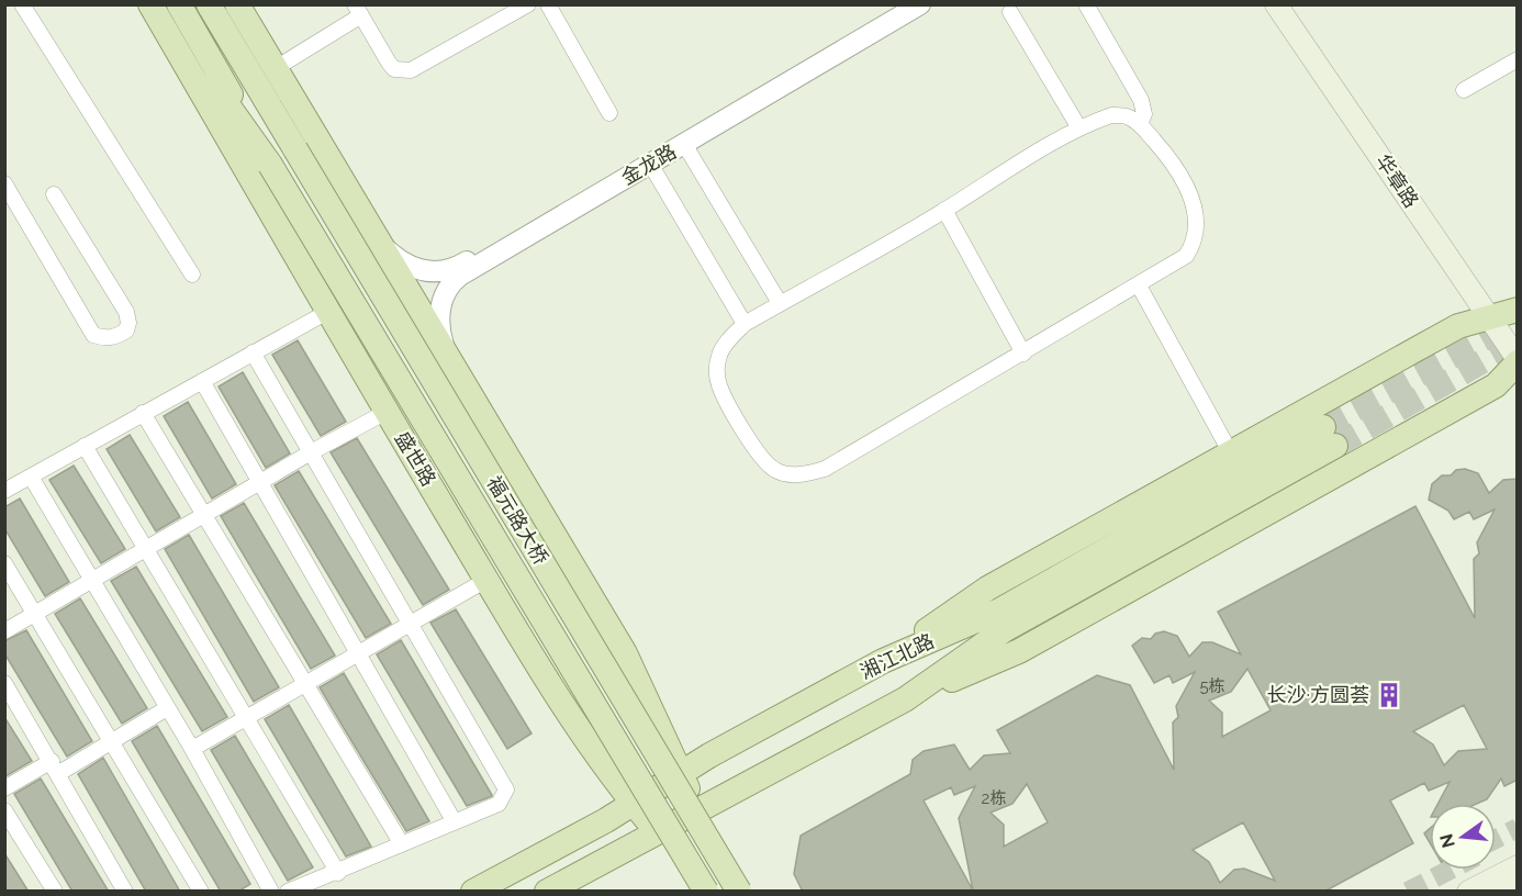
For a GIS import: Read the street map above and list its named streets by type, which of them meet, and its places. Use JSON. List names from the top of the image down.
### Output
{
  "streets": {
    "main road": [
      "华章路",
      "盛世路",
      "福元路大桥",
      "湘江北路"
    ],
    "street": ["金龙路"]
  },
  "crossings": [
    ["盛世路", "福元路大桥"],
    ["盛世路", "湘江北路"]
  ],
  "places": {
    "building": ["长沙·方圆荟"]
  },
  "house_numbers": ["5栋", "2栋"],
  "north": "left"
}
